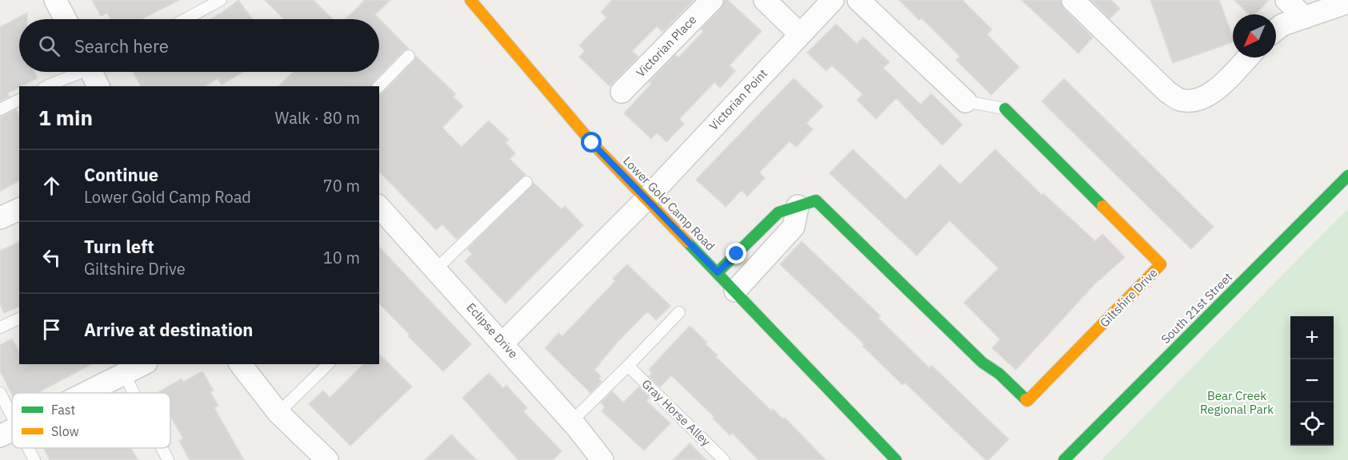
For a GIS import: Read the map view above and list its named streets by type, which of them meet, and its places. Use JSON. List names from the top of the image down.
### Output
{
  "streets": {
    "street": [
      "Victorian Place",
      "Victorian Point",
      "Lower Gold Camp Road",
      "Giltshire Drive",
      "South 21st Street",
      "Eclipse Drive"
    ],
    "lane": ["Gray Horse Alley"]
  },
  "crossings": [
    ["Victorian Point", "Lower Gold Camp Road"],
    ["Victorian Point", "Eclipse Drive"],
    ["Lower Gold Camp Road", "Giltshire Drive"]
  ],
  "parks": ["Bear Creek Regional Park"],
  "legend": ["Fast", "Slow"],
  "north": "bottom left",
  "page": {
    "search": "Search here",
    "heading": ["1 min", "Walk · 80 m"],
    "list": [
      ["Continue", "Lower Gold Camp Road", "70 m"],
      ["Turn left", "Giltshire Drive", "10 m"],
      "Arrive at destination"
    ],
    "map_buttons": ["+", "−"]
  }
}
